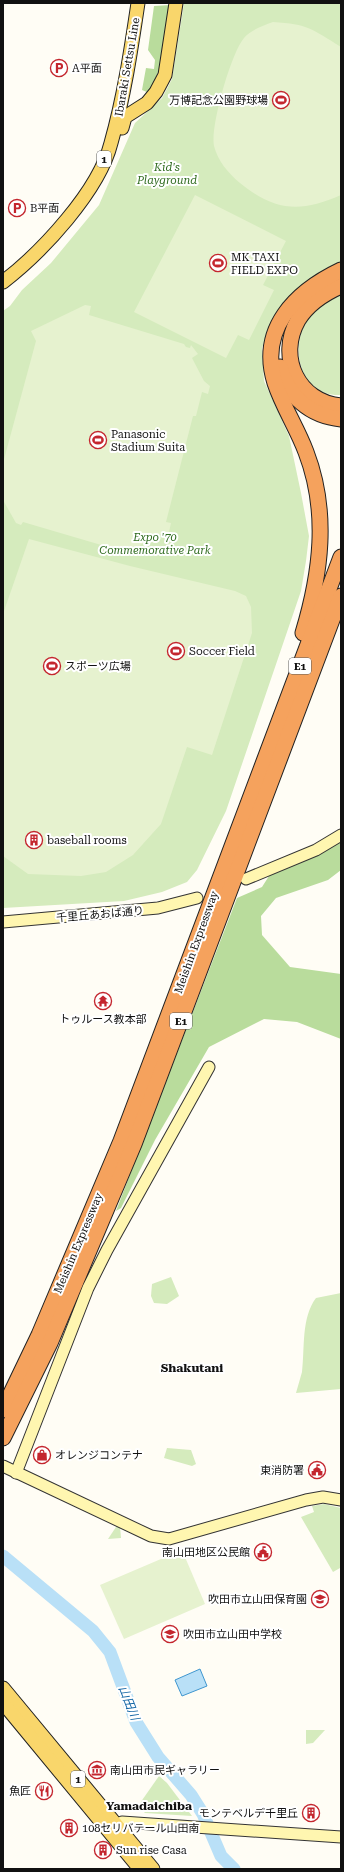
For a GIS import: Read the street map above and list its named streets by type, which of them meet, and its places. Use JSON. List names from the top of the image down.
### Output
{
  "streets": {
    "highway": ["E1", "Meishin Expressway"],
    "main road": ["Ibaraki Settsu Line", "1"],
    "street": ["千里丘あおば通り"]
  },
  "districts": ["Shakutani", "Yamadaichiba"],
  "water": ["山田川"],
  "parks": ["Kid's Playground", "Expo '70 Commemorative Park"],
  "places": {
    "parking": ["A平面", "B平面"],
    "sports": [
      "万博記念公園野球場",
      "MK TAXI FIELD EXPO",
      "Panasonic Stadium Suita",
      "Soccer Field",
      "スポーツ広場"
    ],
    "building": [
      "baseball rooms",
      "モンテベルデ千里丘",
      "108セリバテール山田南",
      "Sun rise Casa"
    ],
    "temple": ["トゥルース教本部"],
    "shop": ["オレンジコンテナ"],
    "public building": ["東消防署", "南山田地区公民館"],
    "school or university": ["吹田市立山田保育園", "吹田市立山田中学校"],
    "museum": ["南山田市民ギャラリー"],
    "restaurant": ["魚匠"]
  }
}
